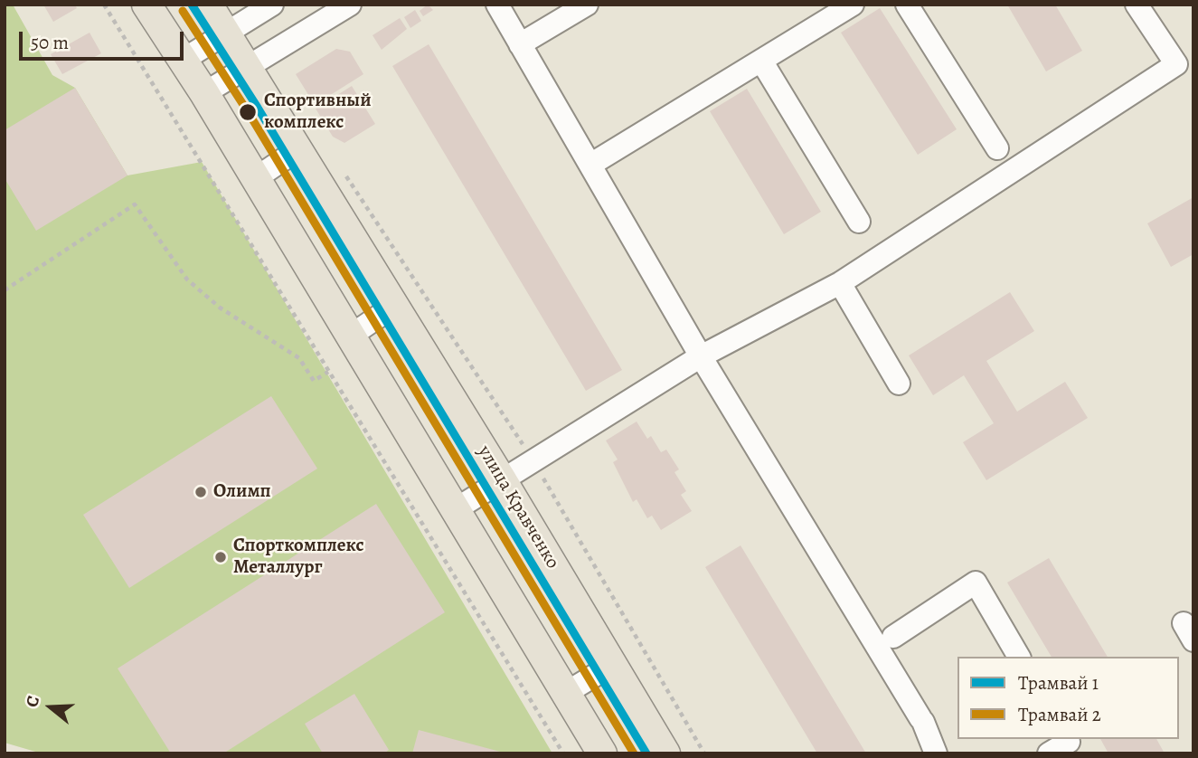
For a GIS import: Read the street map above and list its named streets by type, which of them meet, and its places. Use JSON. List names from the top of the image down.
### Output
{
  "streets": {
    "main road": ["улица Кравченко"]
  },
  "places": ["Спортивный комплекс", "Олимп", "Спорткомплекс Металлург"],
  "lines": ["tram line 1", "tram line 2"],
  "legend": ["Трамвай 1", "Трамвай 2"],
  "scale_bar": "50 m",
  "north": "left"
}
